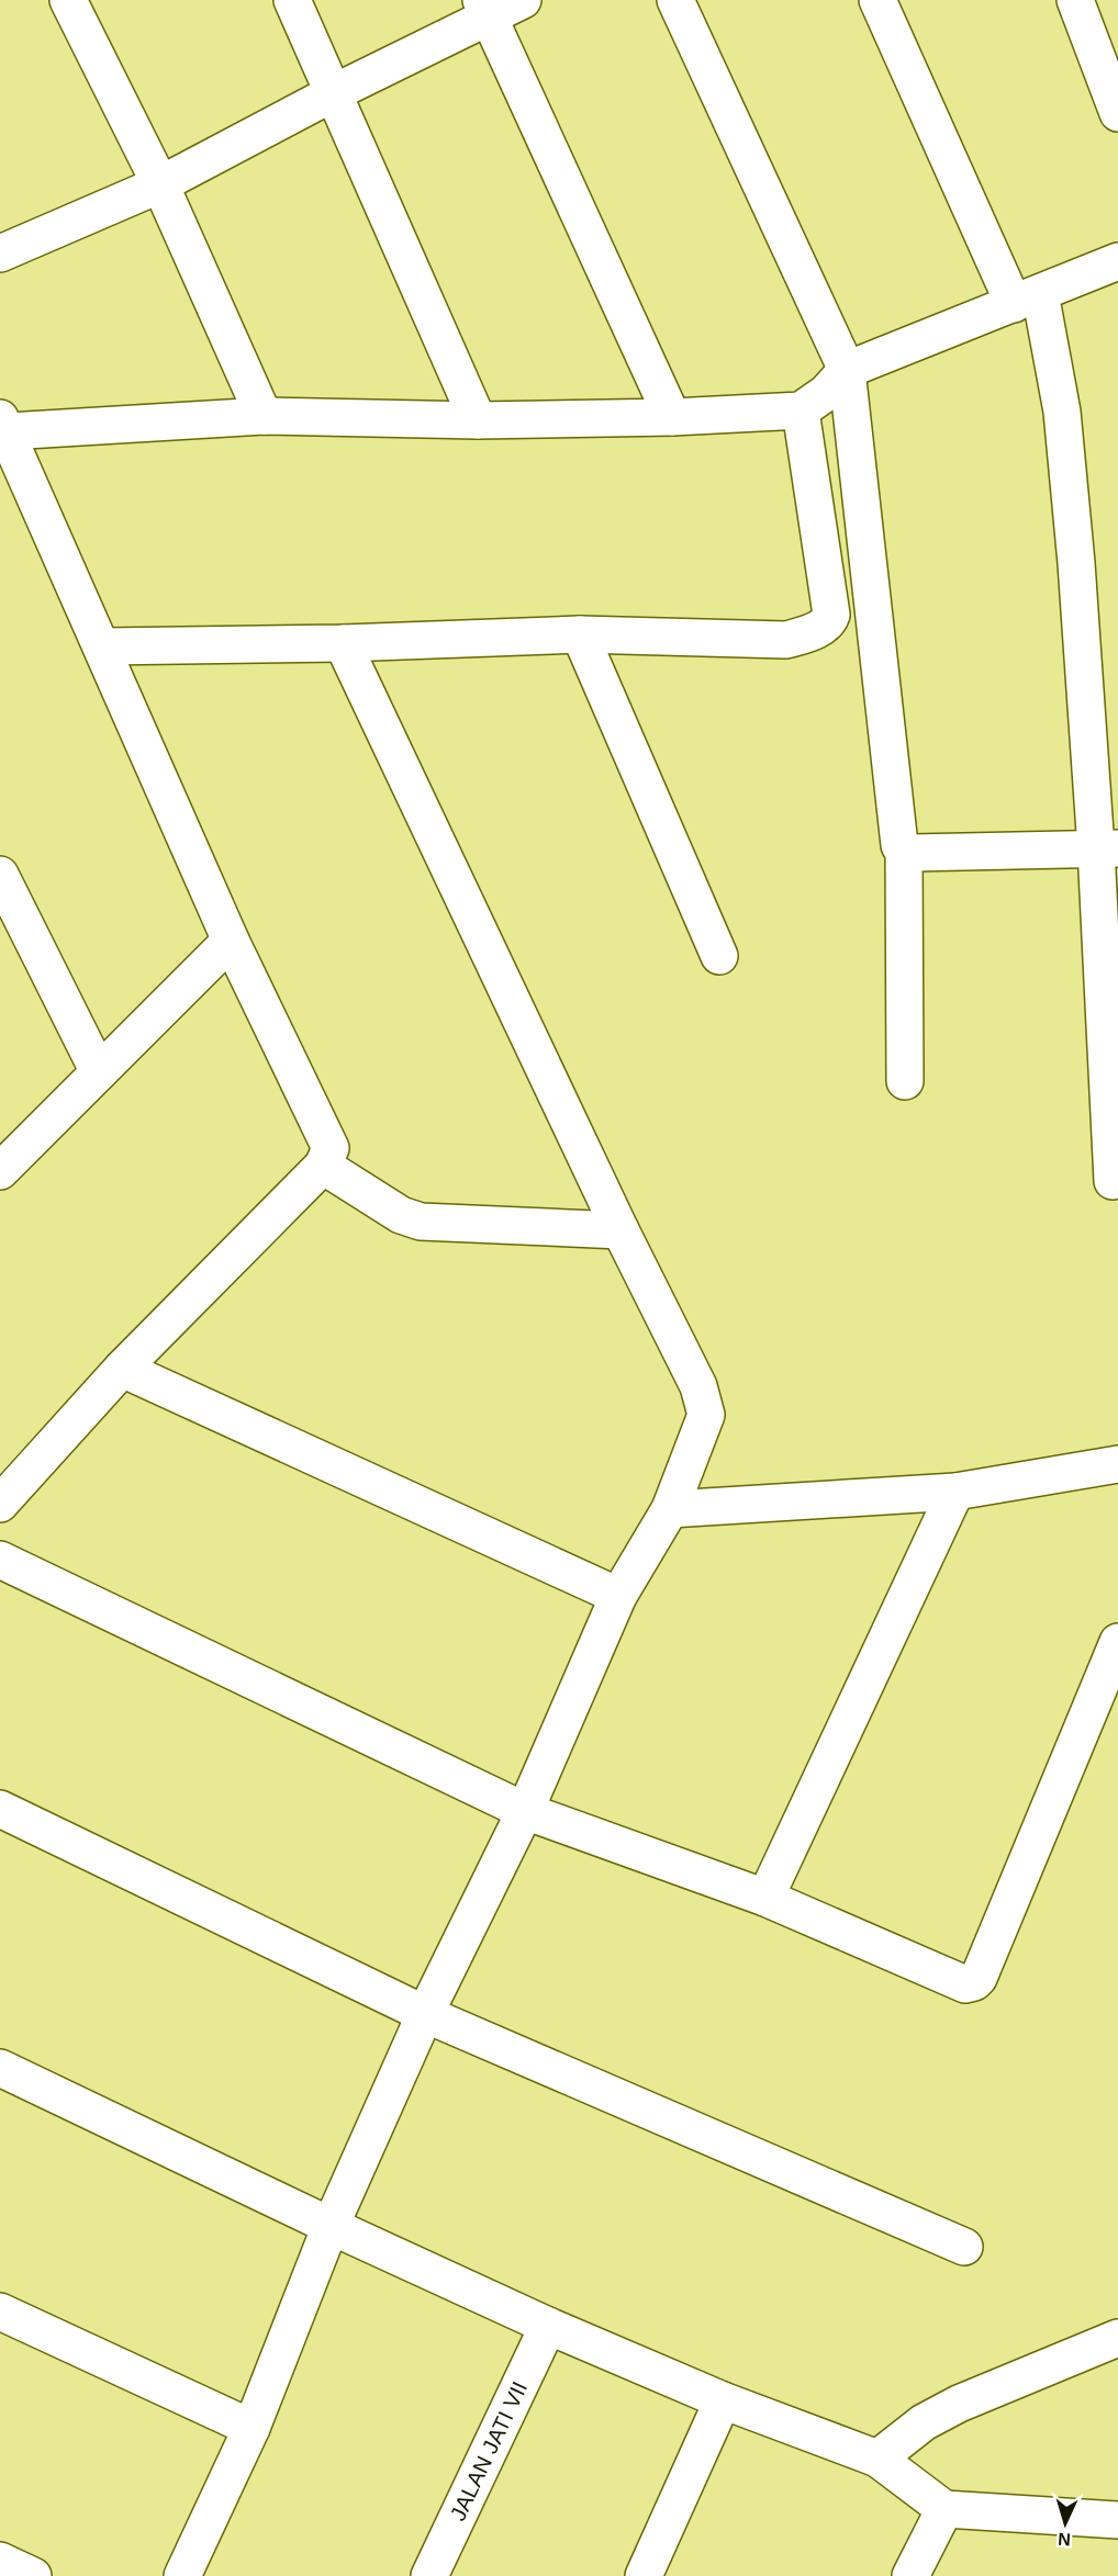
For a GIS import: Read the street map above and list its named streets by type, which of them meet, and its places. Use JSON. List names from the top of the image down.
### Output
{
  "streets": {
    "street": ["JALAN JATI VII"]
  },
  "north": "bottom"
}
